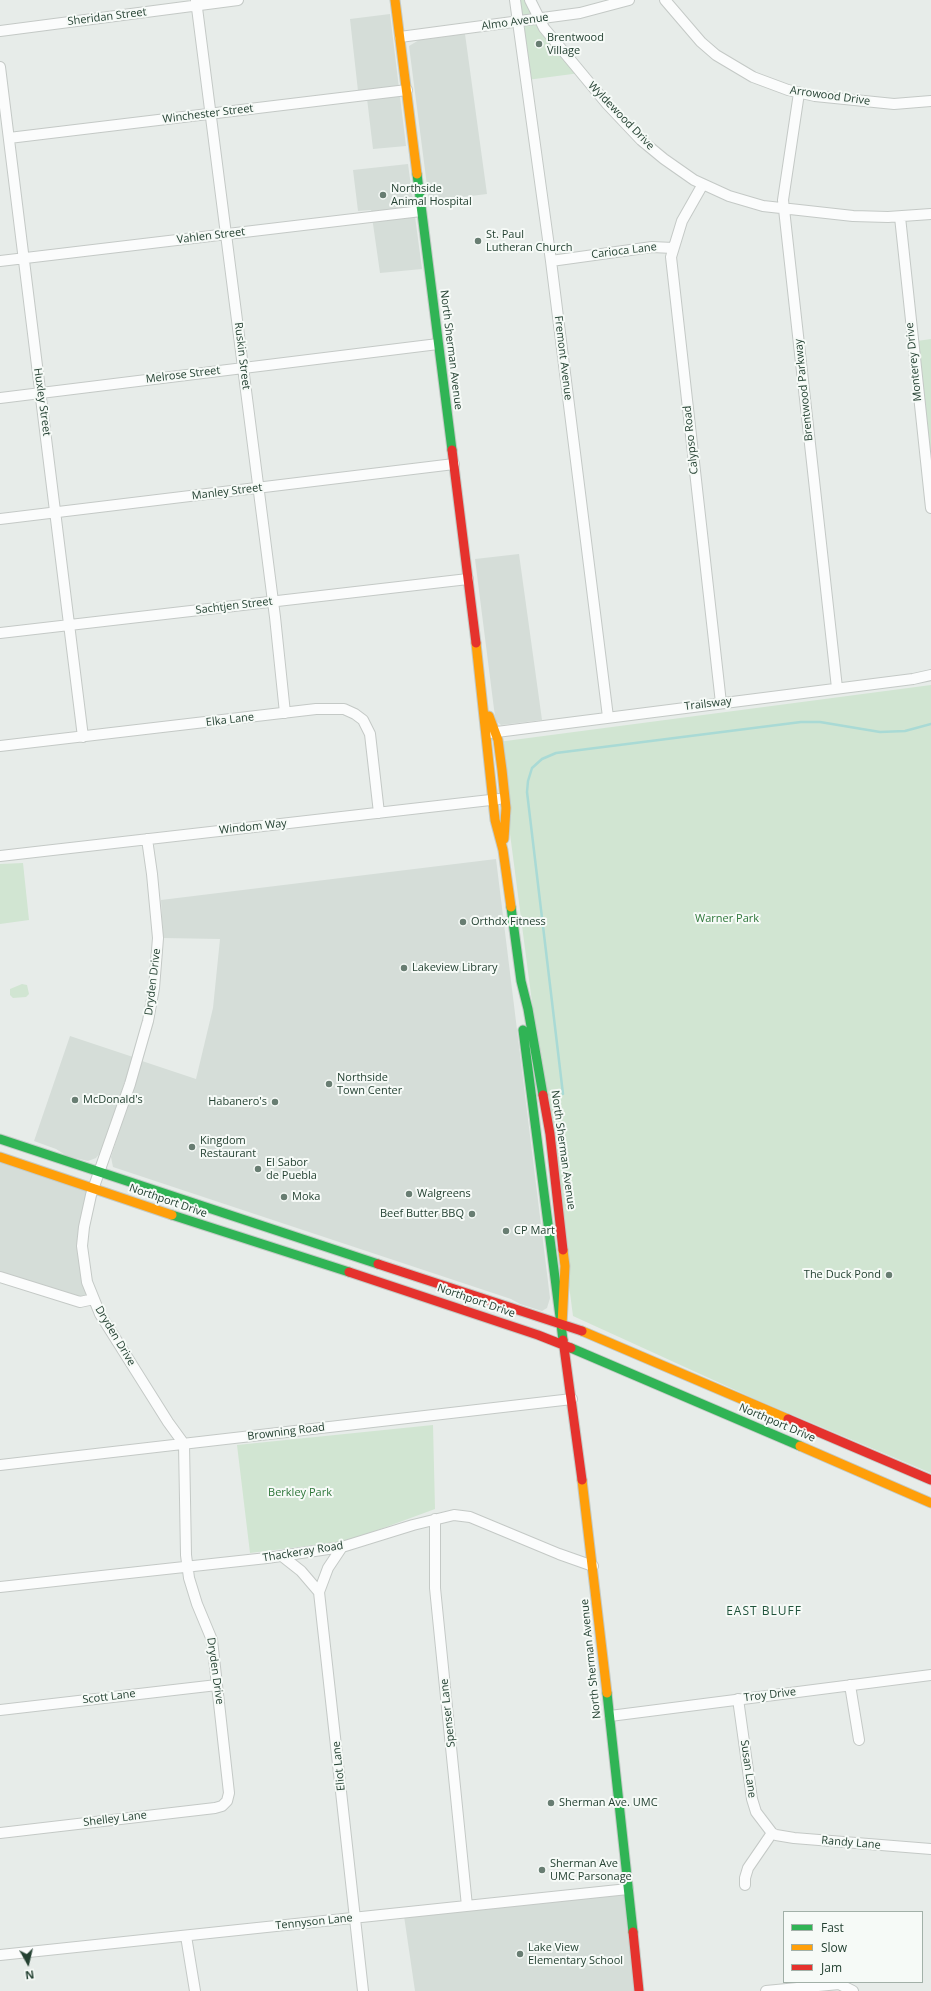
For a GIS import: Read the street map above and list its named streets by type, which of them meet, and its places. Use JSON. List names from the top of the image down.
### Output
{
  "streets": {
    "street": [
      "Sheridan Street",
      "Almo Avenue",
      "Arrowood Drive",
      "Winchester Street",
      "Wyldewood Drive",
      "Vahlen Street",
      "Carioca Lane",
      "North Sherman Avenue",
      "Ruskin Street",
      "Fremont Avenue",
      "Monterey Drive",
      "Melrose Street",
      "Brentwood Parkway",
      "Huxley Street",
      "Calypso Road",
      "Manley Street",
      "Sachtjen Street",
      "Trailsway",
      "Elka Lane",
      "Windom Way",
      "Dryden Drive",
      "Northport Drive",
      "Browning Road",
      "Thackeray Road",
      "Troy Drive",
      "Scott Lane",
      "Spenser Lane",
      "Eliot Lane",
      "Susan Lane",
      "Shelley Lane",
      "Randy Lane",
      "Tennyson Lane"
    ]
  },
  "crossings": [
    ["Sheridan Street", "Ruskin Street"],
    ["Almo Avenue", "Wyldewood Drive"],
    ["Almo Avenue", "North Sherman Avenue"],
    ["Almo Avenue", "Fremont Avenue"],
    ["Arrowood Drive", "Brentwood Parkway"],
    ["Winchester Street", "North Sherman Avenue"],
    ["Winchester Street", "Ruskin Street"],
    ["Winchester Street", "Huxley Street"],
    ["Wyldewood Drive", "Monterey Drive"],
    ["Wyldewood Drive", "Brentwood Parkway"],
    ["Wyldewood Drive", "Calypso Road"],
    ["Vahlen Street", "North Sherman Avenue"],
    ["Vahlen Street", "Ruskin Street"],
    ["Vahlen Street", "Huxley Street"],
    ["Carioca Lane", "Fremont Avenue"],
    ["Carioca Lane", "Calypso Road"],
    ["North Sherman Avenue", "Melrose Street"],
    ["North Sherman Avenue", "Manley Street"],
    ["North Sherman Avenue", "Sachtjen Street"],
    ["North Sherman Avenue", "Trailsway"],
    ["North Sherman Avenue", "Windom Way"],
    ["North Sherman Avenue", "Northport Drive"],
    ["North Sherman Avenue", "Browning Road"],
    ["North Sherman Avenue", "Thackeray Road"],
    ["North Sherman Avenue", "Troy Drive"],
    ["North Sherman Avenue", "Tennyson Lane"],
    ["Ruskin Street", "Melrose Street"],
    ["Ruskin Street", "Manley Street"],
    ["Ruskin Street", "Sachtjen Street"],
    ["Ruskin Street", "Elka Lane"],
    ["Fremont Avenue", "Trailsway"],
    ["Melrose Street", "Huxley Street"],
    ["Brentwood Parkway", "Trailsway"],
    ["Huxley Street", "Manley Street"],
    ["Huxley Street", "Sachtjen Street"],
    ["Huxley Street", "Elka Lane"],
    ["Calypso Road", "Trailsway"],
    ["Elka Lane", "Windom Way"],
    ["Windom Way", "Dryden Drive"],
    ["Dryden Drive", "Northport Drive"],
    ["Dryden Drive", "Browning Road"],
    ["Dryden Drive", "Thackeray Road"],
    ["Dryden Drive", "Scott Lane"],
    ["Dryden Drive", "Shelley Lane"],
    ["Thackeray Road", "Spenser Lane"],
    ["Thackeray Road", "Eliot Lane"],
    ["Troy Drive", "Susan Lane"],
    ["Spenser Lane", "Tennyson Lane"],
    ["Eliot Lane", "Tennyson Lane"],
    ["Susan Lane", "Randy Lane"]
  ],
  "districts": ["EAST BLUFF"],
  "parks": ["Warner Park", "Berkley Park"],
  "places": [
    "Brentwood Village",
    "Northside Animal Hospital",
    "St. Paul Lutheran Church",
    "Orthdx Fitness",
    "Lakeview Library",
    "Northside Town Center",
    "McDonald's",
    "Habanero's",
    "Kingdom Restaurant",
    "El Sabor de Puebla",
    "Walgreens",
    "Moka",
    "Beef Butter BBQ",
    "CP Mart",
    "The Duck Pond",
    "Sherman Ave. UMC",
    "Sherman Ave UMC Parsonage",
    "Lake View Elementary School"
  ],
  "legend": ["Fast", "Slow", "Jam"],
  "north": "bottom"
}
